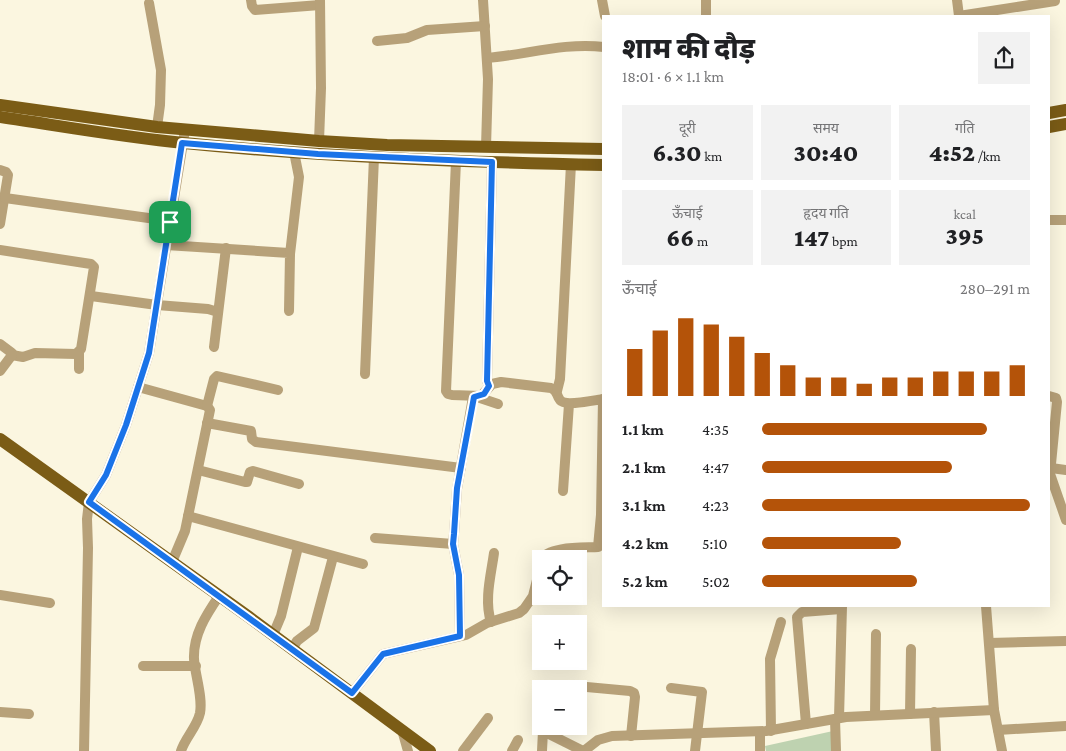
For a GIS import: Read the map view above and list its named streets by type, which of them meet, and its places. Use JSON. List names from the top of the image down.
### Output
{
  "page": {
    "heading": ["शाम की दौड़", "18:01 · 6 × 1.1 km"],
    "stats": [
      ["दूरी", "6.30 km"],
      ["समय", "30:40"],
      ["गति", "4:52 /km"],
      ["ऊँचाई", "66 m"],
      ["हृदय गति", "147 bpm"],
      ["kcal", "395"]
    ],
    "chart": ["ऊँचाई", "280–291 m"],
    "list": [
      {
        "name": "1.1 km",
        "note": "4:35"
      },
      {
        "name": "2.1 km",
        "note": "4:47"
      },
      {
        "name": "3.1 km",
        "note": "4:23"
      },
      {
        "name": "4.2 km",
        "note": "5:10"
      },
      {
        "name": "5.2 km",
        "note": "5:02"
      }
    ],
    "map_buttons": ["+", "−"]
  }
}
